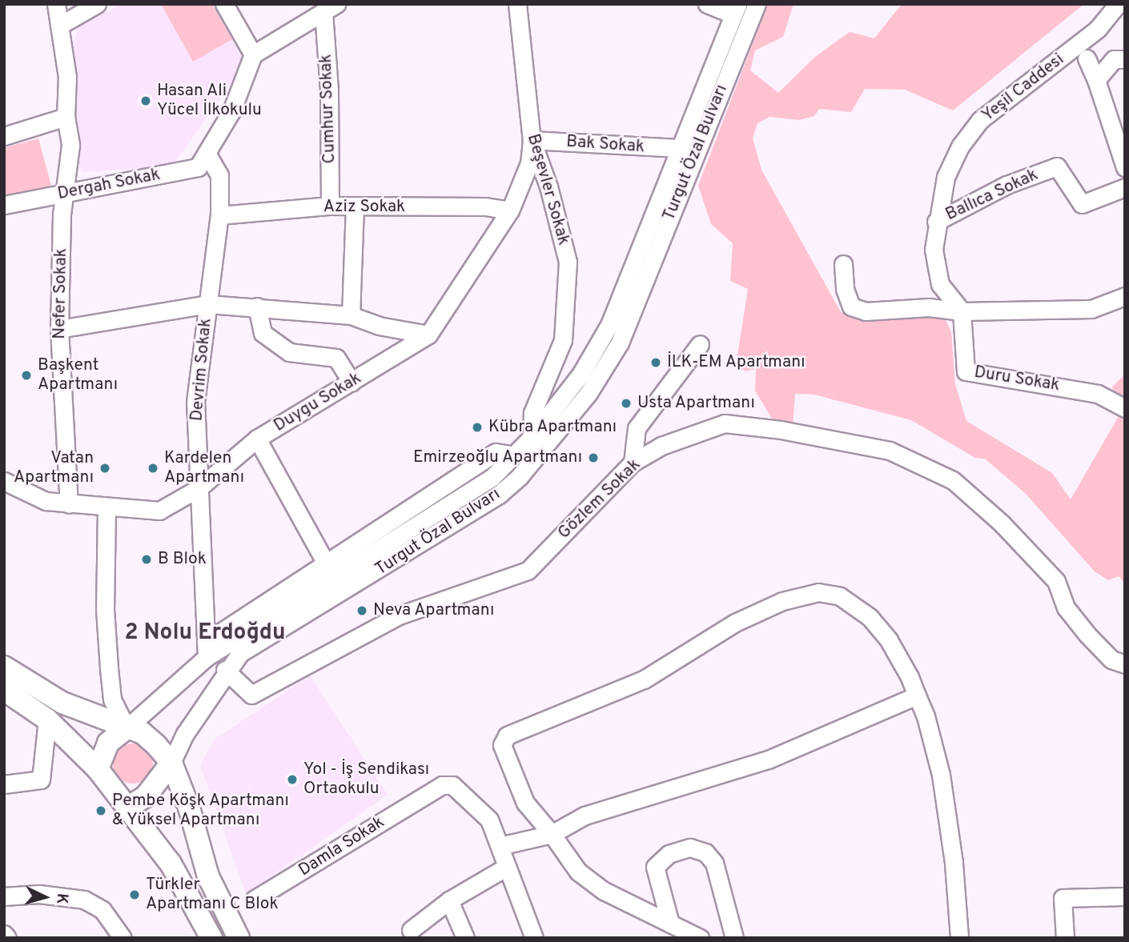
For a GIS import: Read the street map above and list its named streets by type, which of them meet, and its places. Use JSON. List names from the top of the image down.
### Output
{
  "streets": {
    "street": [
      "Yeşil Caddesi",
      "Cumhur Sokak",
      "Bak Sokak",
      "Turgut Özal Bulvarı",
      "Dergah Sokak",
      "Beşevler Sokak",
      "Ballıca Sokak",
      "Aziz Sokak",
      "Nefer Sokak",
      "Devrim Sokak",
      "Duru Sokak",
      "Duygu Sokak",
      "Gözlem Sokak",
      "Damla Sokak"
    ]
  },
  "crossings": [
    ["Yeşil Caddesi", "Ballıca Sokak"],
    ["Yeşil Caddesi", "Duru Sokak"],
    ["Cumhur Sokak", "Aziz Sokak"],
    ["Bak Sokak", "Turgut Özal Bulvarı"],
    ["Bak Sokak", "Beşevler Sokak"],
    ["Bak Sokak", "Duygu Sokak"],
    ["Turgut Özal Bulvarı", "Beşevler Sokak"],
    ["Turgut Özal Bulvarı", "Devrim Sokak"],
    ["Turgut Özal Bulvarı", "Gözlem Sokak"],
    ["Dergah Sokak", "Nefer Sokak"],
    ["Dergah Sokak", "Devrim Sokak"],
    ["Beşevler Sokak", "Duygu Sokak"],
    ["Aziz Sokak", "Devrim Sokak"],
    ["Aziz Sokak", "Duygu Sokak"],
    ["Nefer Sokak", "Duygu Sokak"],
    ["Devrim Sokak", "Duygu Sokak"]
  ],
  "districts": ["2 Nolu Erdoğdu"],
  "places": [
    "Hasan Ali Yücel İlkokulu",
    "İLK-EM Apartmanı",
    "Başkent Apartmanı",
    "Usta Apartmanı",
    "Kübra Apartmanı",
    "Emirzeoğlu Apartmanı",
    "Vatan Apartmanı",
    "Kardelen Apartmanı",
    "B Blok",
    "Neva Apartmanı",
    "Yol - İş Sendikası Ortaokulu",
    "Pembe Köşk Apartmanı & Yüksel Apartmanı",
    "Türkler Apartmanı C Blok"
  ],
  "north": "right"
}
